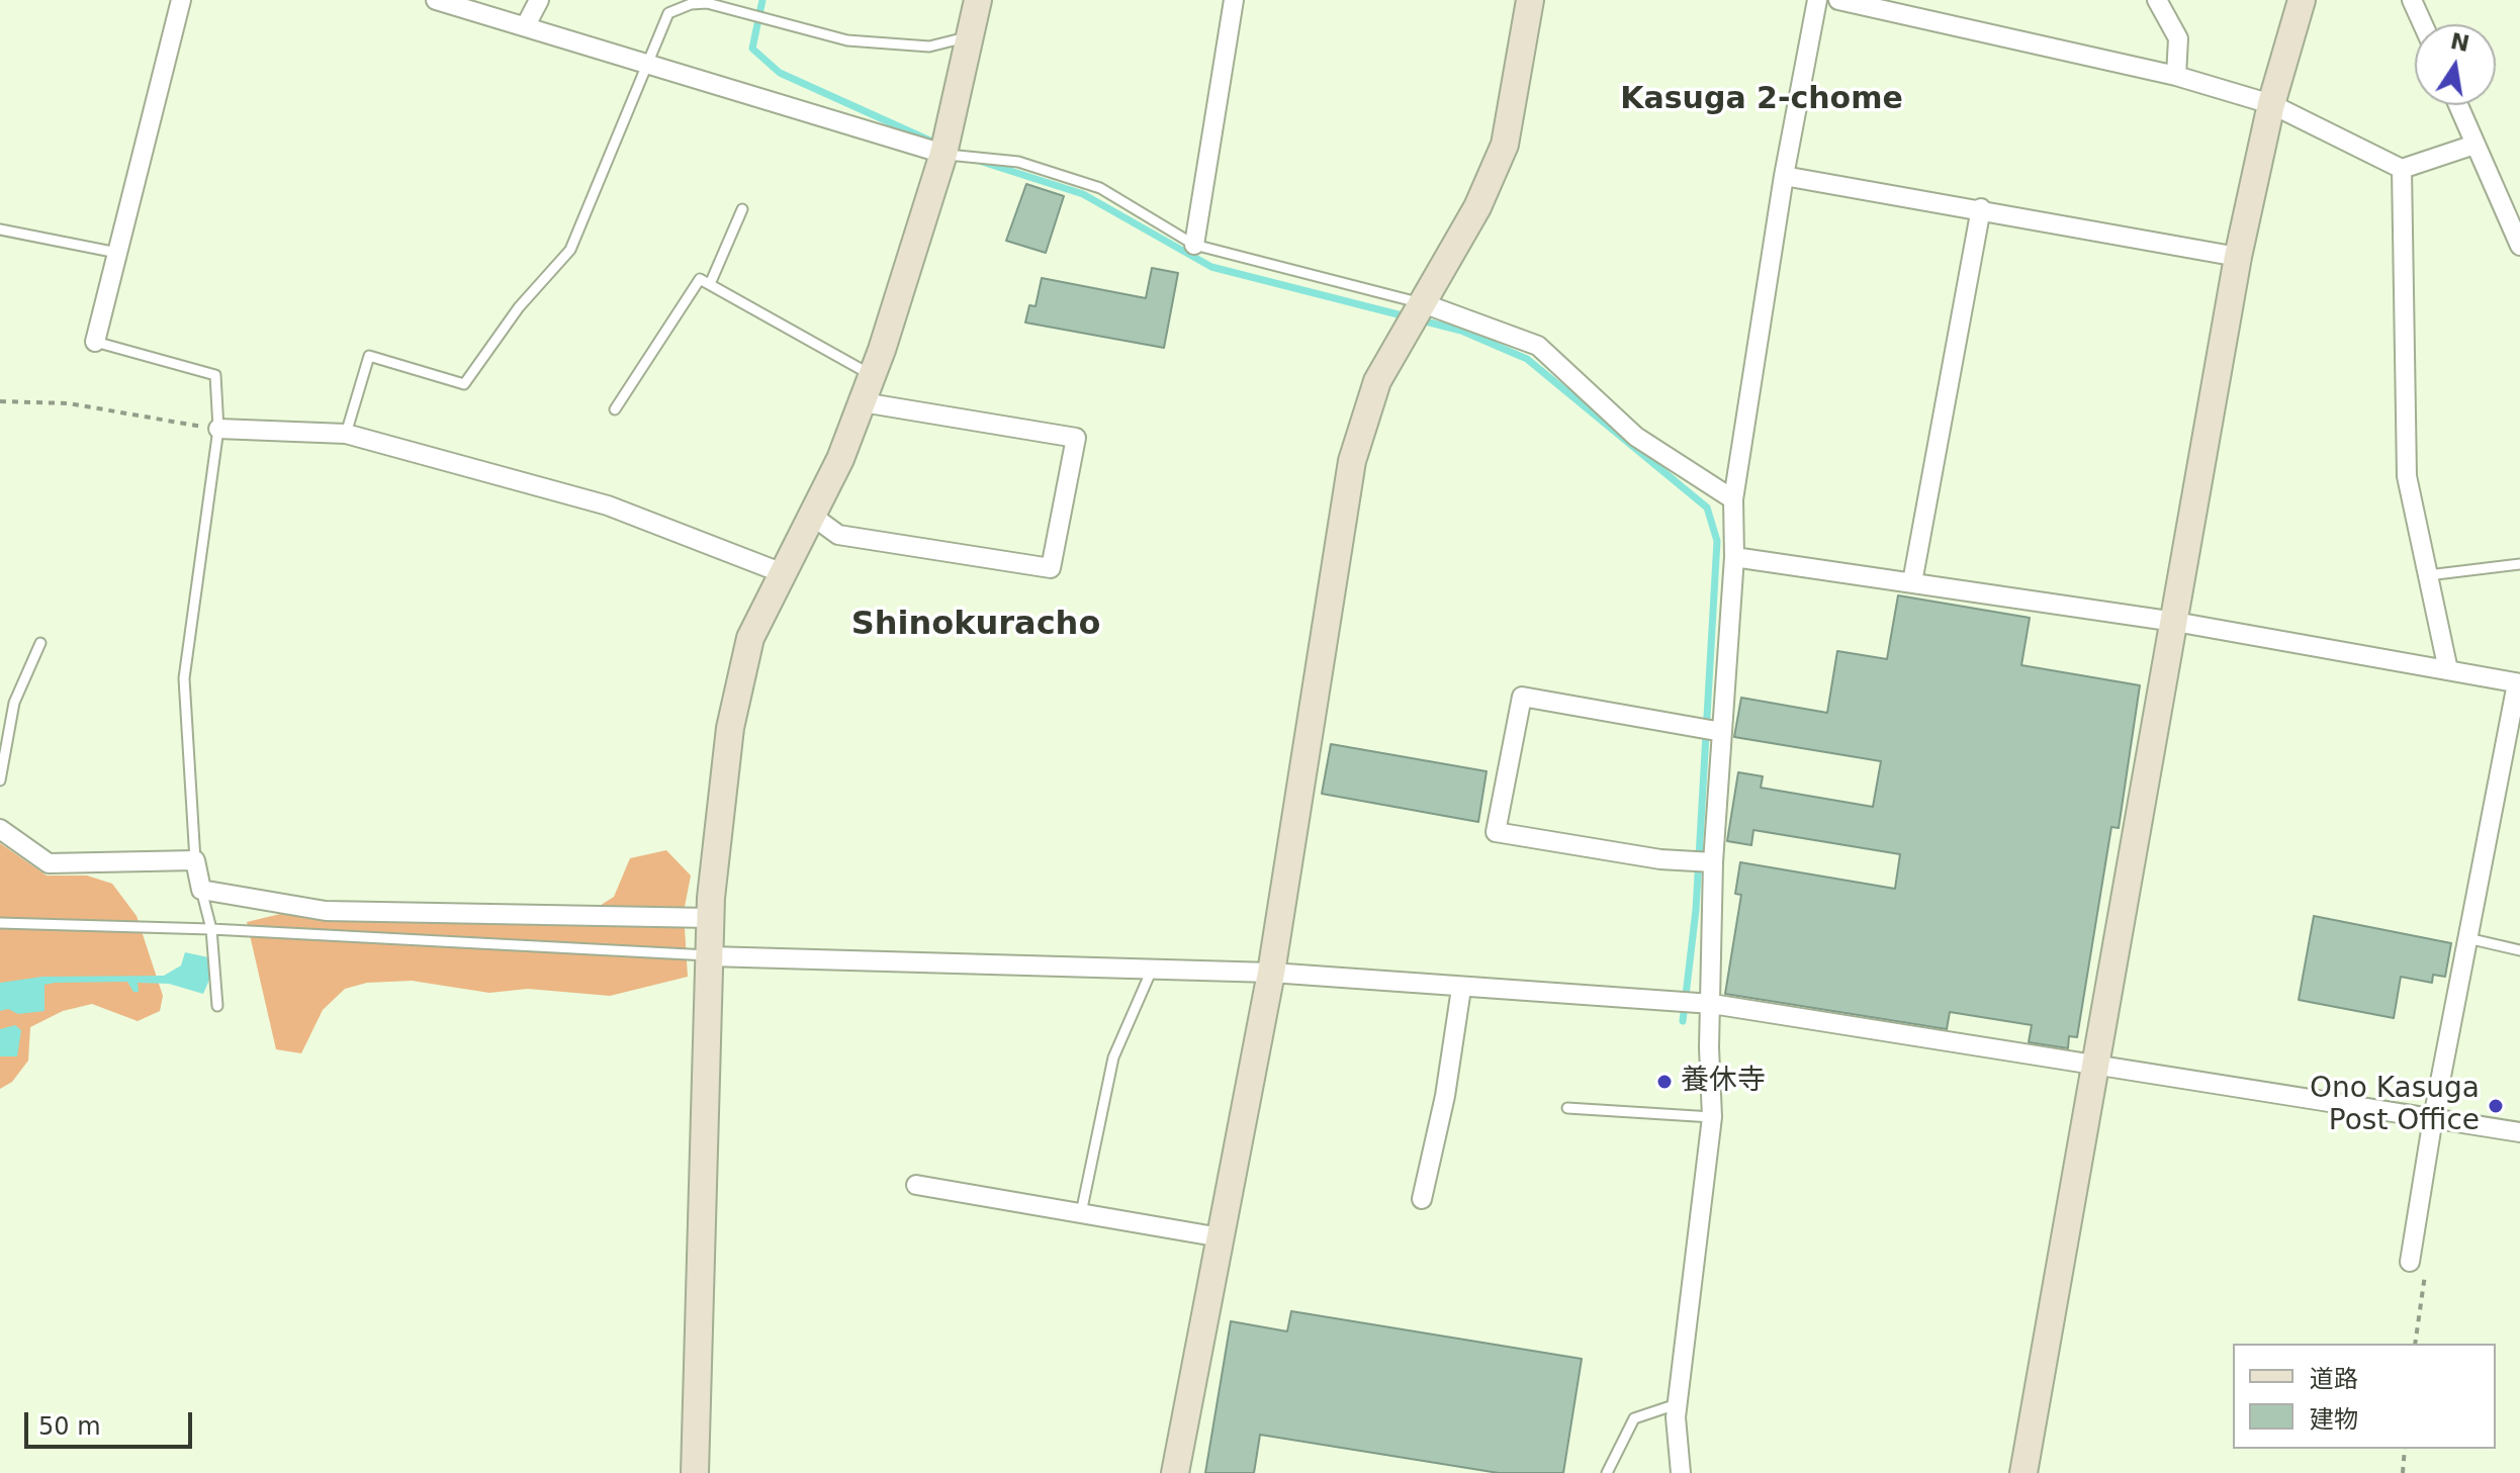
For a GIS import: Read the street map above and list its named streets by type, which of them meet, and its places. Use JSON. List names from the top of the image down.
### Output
{
  "districts": ["Kasuga 2-chome", "Shinokuracho"],
  "places": ["養休寺", "Ono Kasuga Post Office"],
  "legend": ["道路", "建物"],
  "scale_bar": "50 m",
  "north": "top"
}
